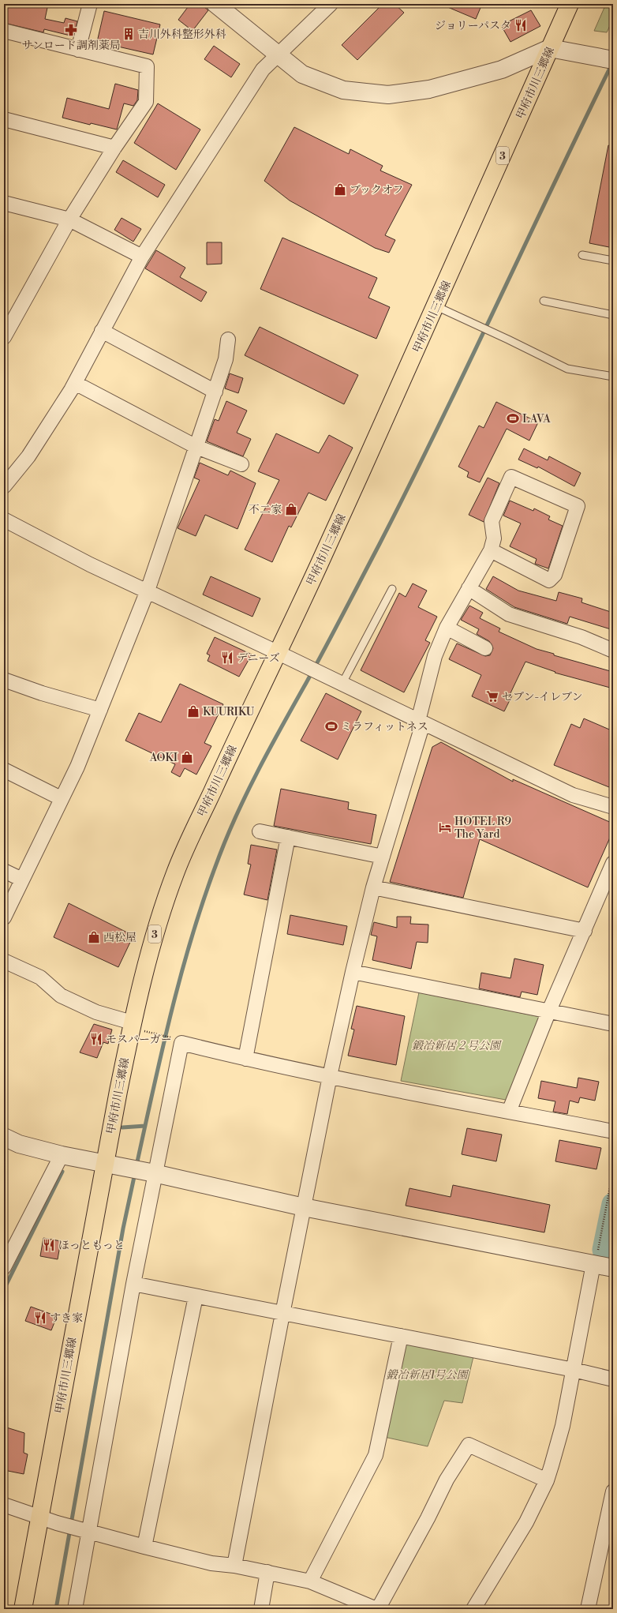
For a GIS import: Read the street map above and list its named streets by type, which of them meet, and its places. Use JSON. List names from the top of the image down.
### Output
{
  "streets": {
    "main road": ["甲府市川三郷線", "3"]
  },
  "parks": ["鍛冶新居２号公園", "鍛冶新居1号公園"],
  "places": {
    "restaurant": [
      "ジョリーパスタ",
      "デニーズ",
      "モスバーガー",
      "ほっともっと",
      "すき家"
    ],
    "pharmacy": ["サンロード調剤薬局"],
    "building": ["吉川外科整形外科"],
    "shop": [
      "ブックオフ",
      "不二家",
      "KUURIKU",
      "AOKI",
      "西松屋"
    ],
    "sports": ["LAVA", "ミラフィットネス"],
    "supermarket": ["セブン-イレブン"],
    "hotel": ["HOTEL R9 The Yard"]
  }
}
